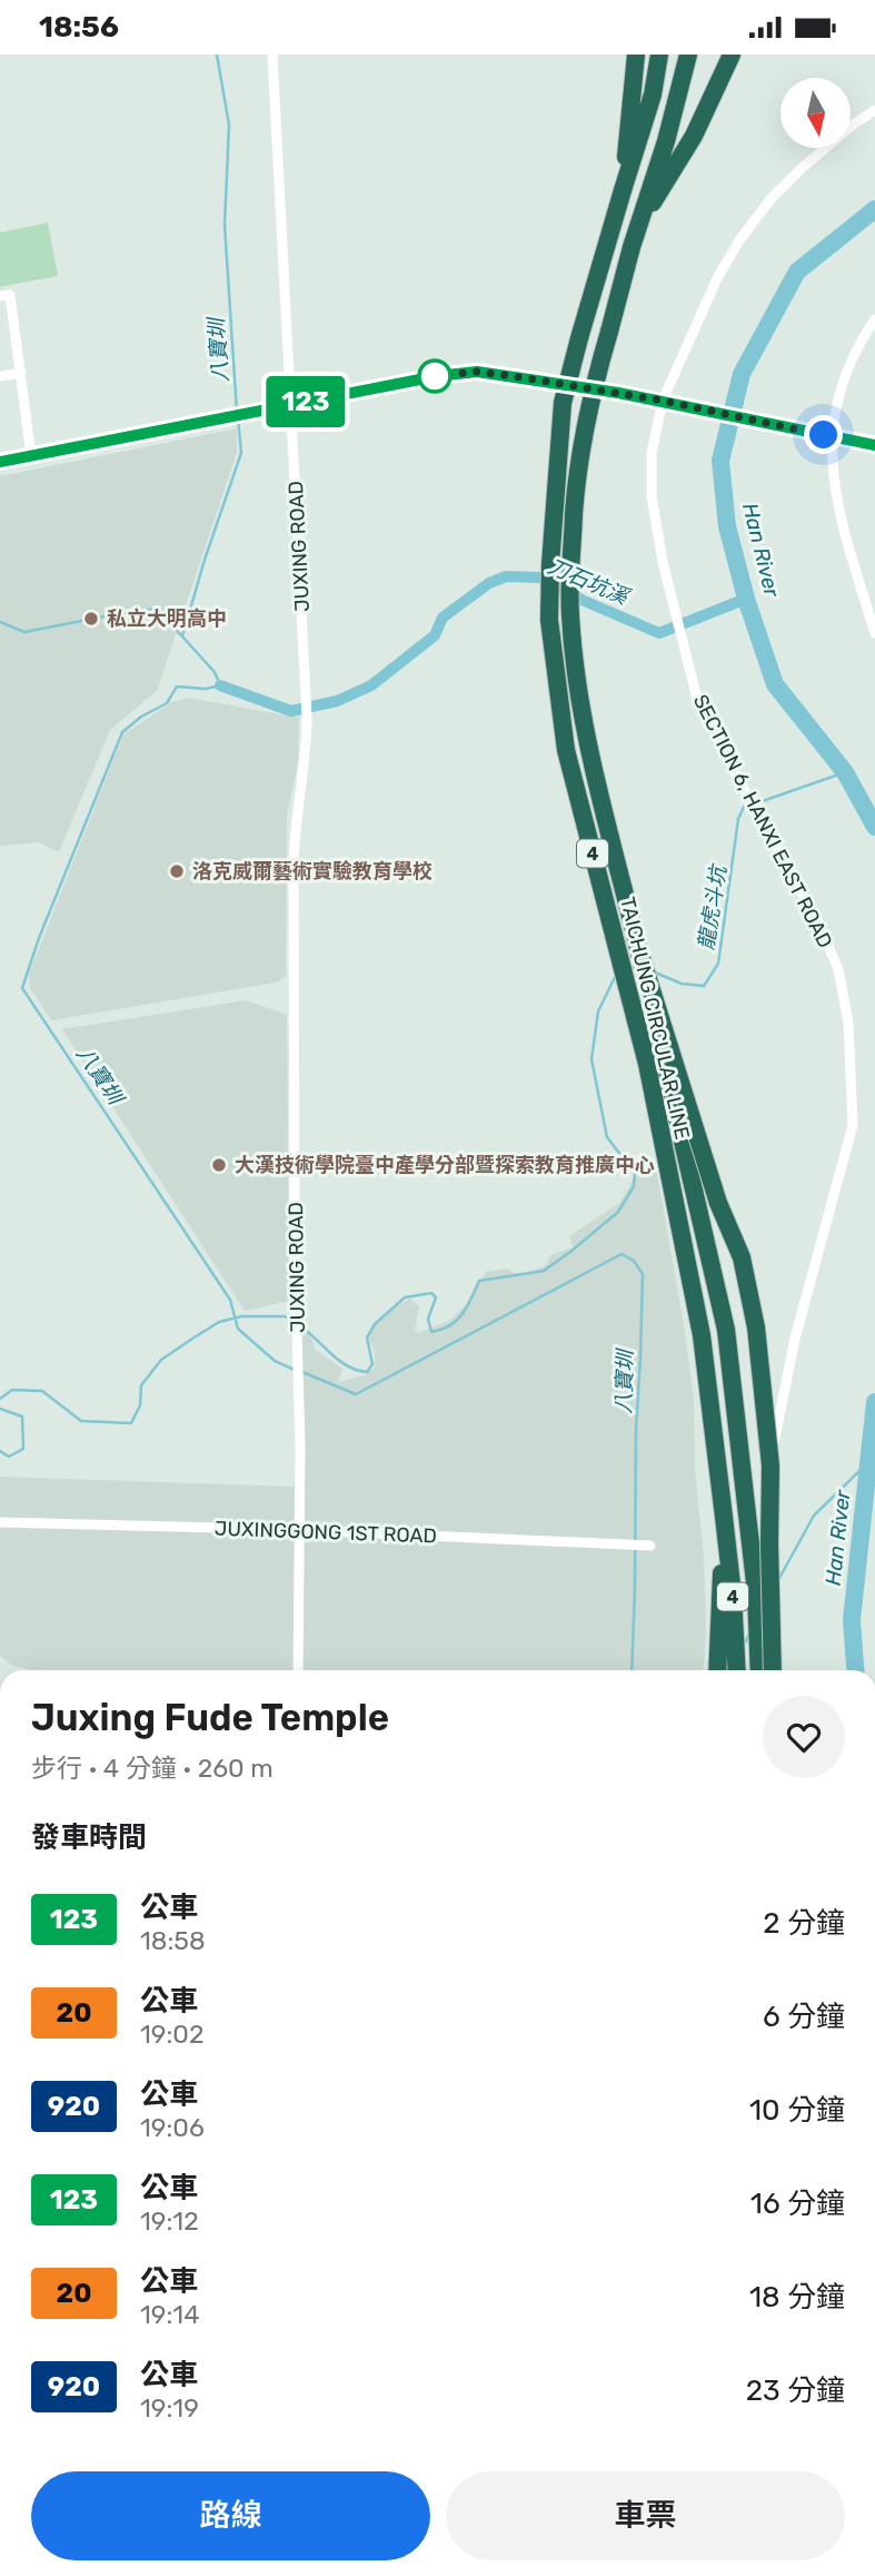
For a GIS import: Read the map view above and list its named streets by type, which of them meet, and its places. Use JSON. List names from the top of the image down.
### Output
{
  "streets": {
    "highway": ["4", "TAICHUNG CIRCULAR LINE"],
    "street": ["JUXING ROAD", "SECTION 6, HANXI EAST ROAD", "JUXINGGONG 1ST ROAD"]
  },
  "crossings": [
    ["JUXING ROAD", "JUXINGGONG 1ST ROAD"]
  ],
  "water": [
    "八寶圳",
    "Han River",
    "刀石坑溪",
    "龍虎斗坑"
  ],
  "places": ["私立大明高中", "洛克威爾藝術實驗教育學校", "大漢技術學院臺中產學分部暨探索教育推廣中心"],
  "lines": ["bus line 123"],
  "north": "bottom",
  "page": {
    "status": "18:56",
    "on_map": "123",
    "heading": [
      ["Juxing Fude Temple", "步行 · 4 分鐘 · 260 m"],
      "發車時間"
    ],
    "list": [
      {
        "mark": "123",
        "name": "公車",
        "note": "18:58",
        "value": "2 分鐘"
      },
      {
        "mark": "20",
        "name": "公車",
        "note": "19:02",
        "value": "6 分鐘"
      },
      {
        "mark": "920",
        "name": "公車",
        "note": "19:06",
        "value": "10 分鐘"
      },
      {
        "mark": "123",
        "name": "公車",
        "note": "19:12",
        "value": "16 分鐘"
      },
      {
        "mark": "20",
        "name": "公車",
        "note": "19:14",
        "value": "18 分鐘"
      },
      {
        "mark": "920",
        "name": "公車",
        "note": "19:19",
        "value": "23 分鐘"
      }
    ],
    "buttons": ["路線", "車票"]
  }
}
